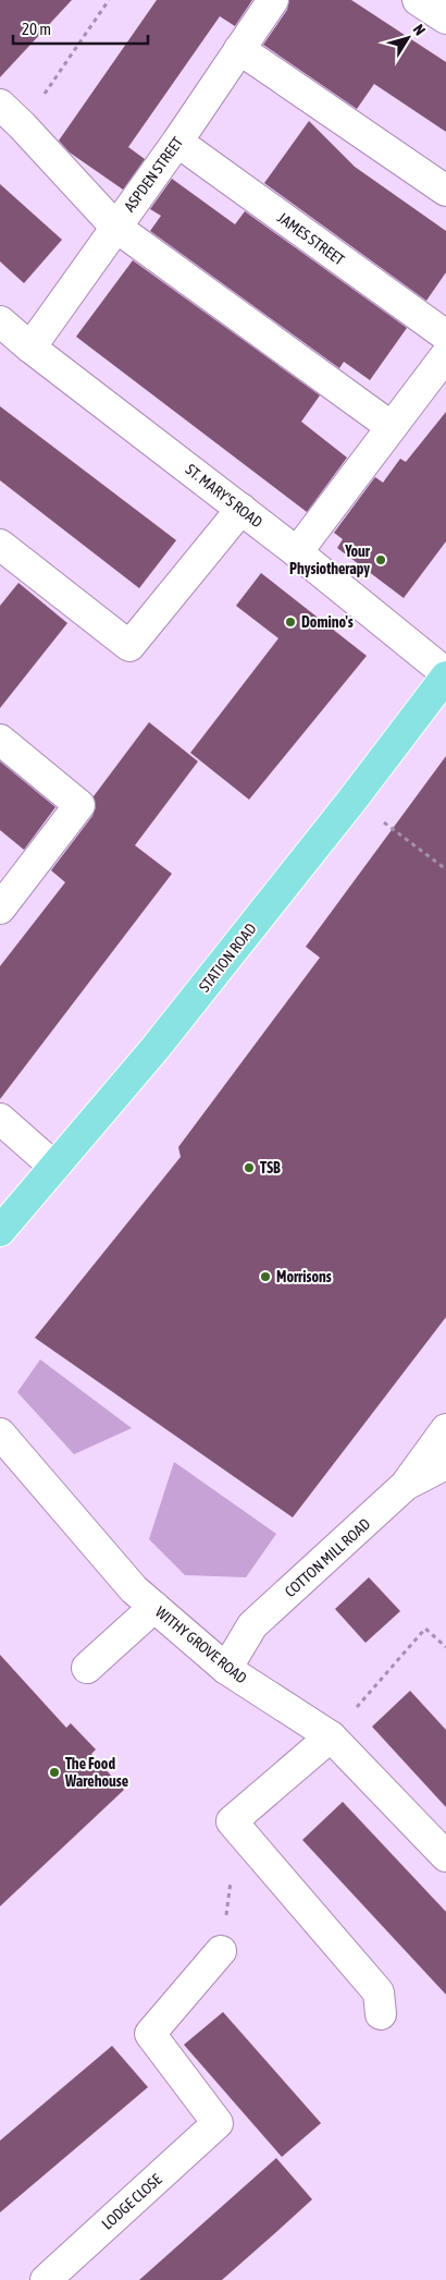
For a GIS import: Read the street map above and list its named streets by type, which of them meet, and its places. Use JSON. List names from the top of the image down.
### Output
{
  "streets": {
    "main road": ["STATION ROAD"],
    "street": [
      "ASPDEN STREET",
      "JAMES STREET",
      "ST. MARY'S ROAD",
      "COTTON MILL ROAD",
      "WITHY GROVE ROAD",
      "LODGE CLOSE"
    ]
  },
  "crossings": [
    ["ASPDEN STREET", "JAMES STREET"],
    ["ASPDEN STREET", "ST. MARY'S ROAD"],
    ["ST. MARY'S ROAD", "STATION ROAD"],
    ["COTTON MILL ROAD", "WITHY GROVE ROAD"]
  ],
  "places": [
    "Your Physiotherapy",
    "Domino's",
    "TSB",
    "Morrisons",
    "The Food Warehouse"
  ],
  "scale_bar": "20 m",
  "north": "top right"
}
